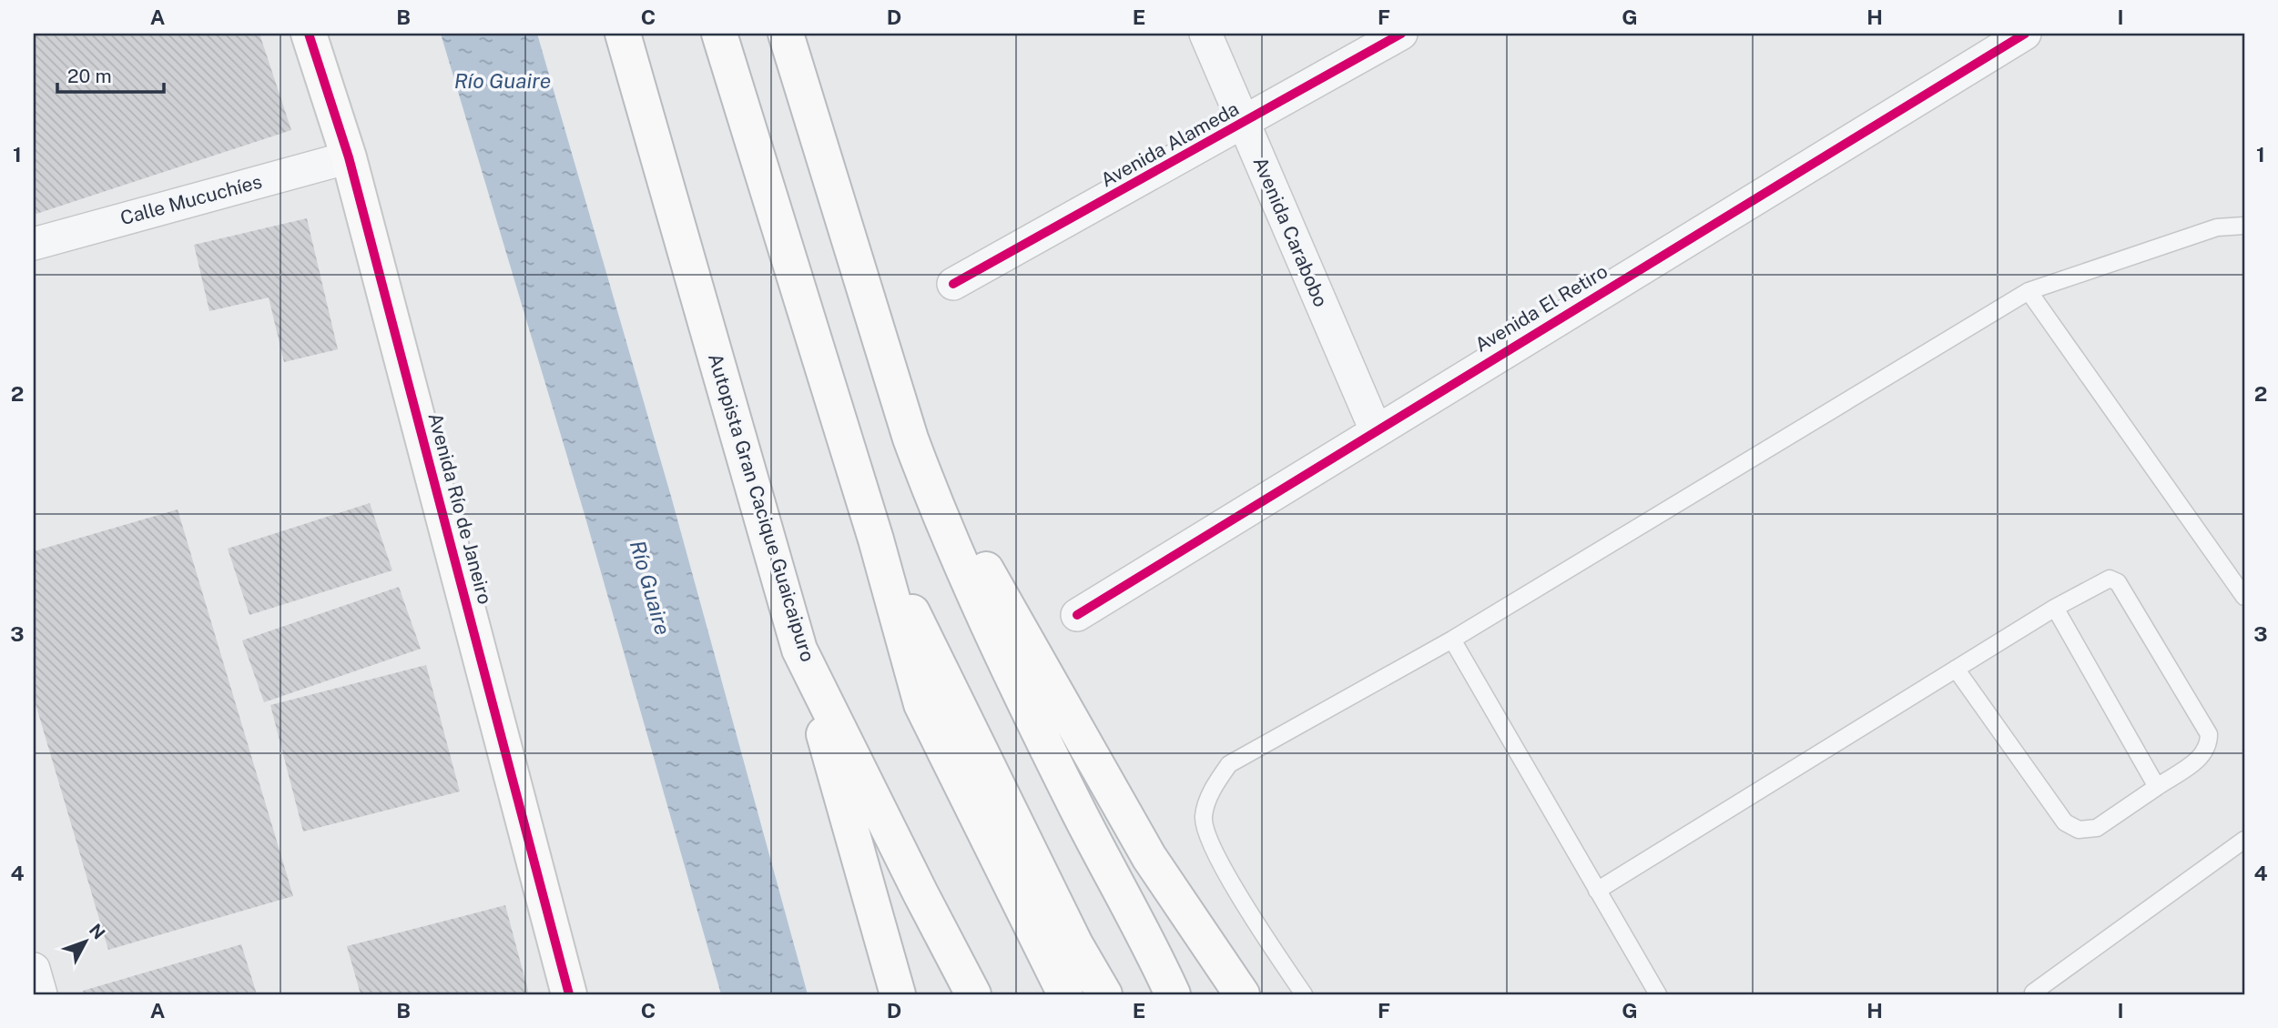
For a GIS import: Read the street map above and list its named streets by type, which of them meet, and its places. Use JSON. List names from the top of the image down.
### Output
{
  "streets": {
    "main road": ["Autopista Gran Cacique Guaicaipuro", "Avenida Río de Janeiro"],
    "street": [
      "Avenida Alameda",
      "Calle Mucuchíes",
      "Avenida Carabobo",
      "Avenida El Retiro"
    ]
  },
  "crossings": [
    ["Avenida Alameda", "Avenida Carabobo"],
    ["Calle Mucuchíes", "Avenida Río de Janeiro"],
    ["Avenida Carabobo", "Avenida El Retiro"]
  ],
  "water": ["Río Guaire"],
  "scale_bar": "20 m",
  "north": "top right",
  "grid": {
    "columns": [
      "A",
      "B",
      "C",
      "D",
      "E",
      "F",
      "G",
      "H",
      "I"
    ],
    "rows": [
      "1",
      "2",
      "3",
      "4"
    ]
  }
}
